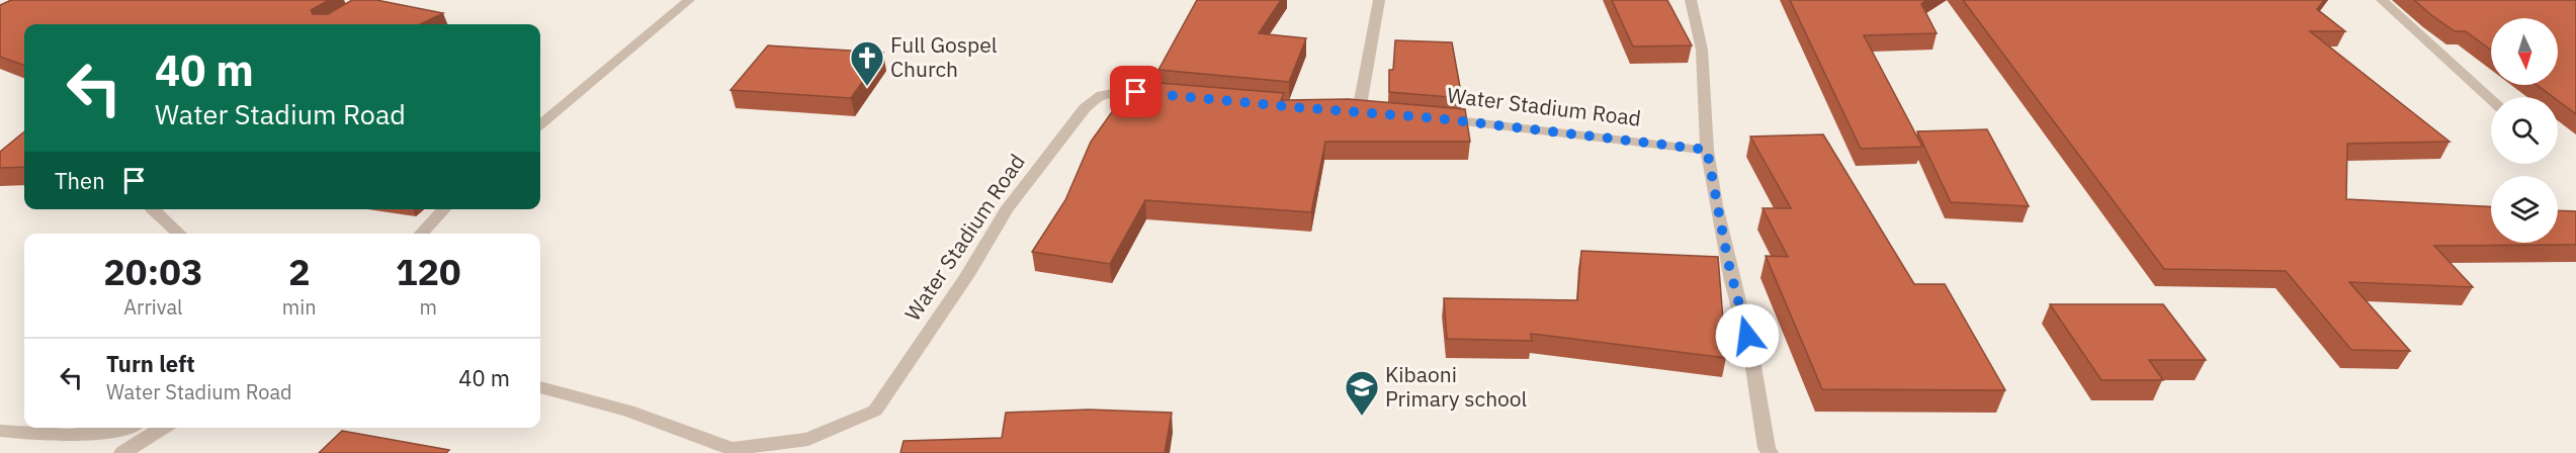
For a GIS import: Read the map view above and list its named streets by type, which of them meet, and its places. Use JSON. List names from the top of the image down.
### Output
{
  "streets": {
    "street": ["Water Stadium Road"]
  },
  "places": {
    "church": ["Full Gospel Church"],
    "school or university": ["Kibaoni Primary school"]
  },
  "north": "bottom",
  "page": {
    "turn": ["40 m", "Water Stadium Road"],
    "then": "Then",
    "eta": [
      "20:03",
      "Arrival",
      "2",
      "min",
      "120",
      "m"
    ],
    "list": [
      {
        "name": "Turn left",
        "note": "Water Stadium Road",
        "value": "40 m"
      }
    ]
  }
}
